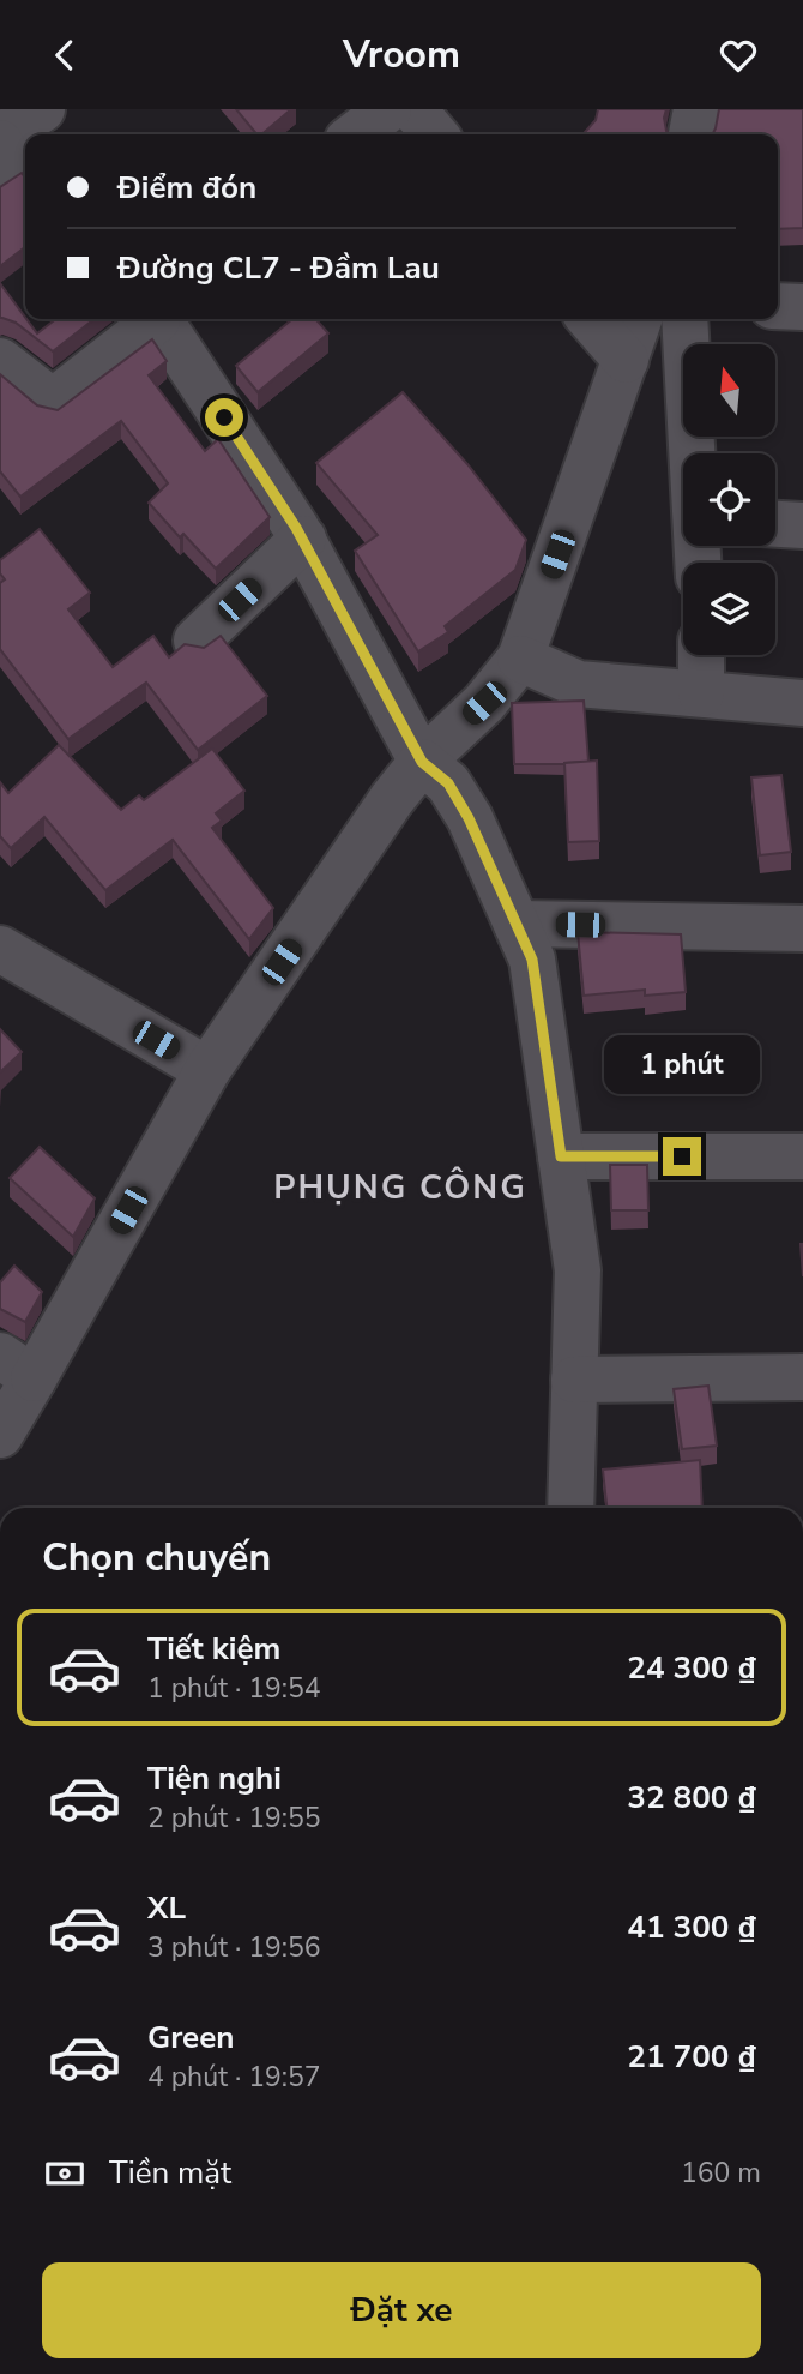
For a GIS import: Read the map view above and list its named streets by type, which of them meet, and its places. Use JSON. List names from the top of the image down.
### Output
{
  "districts": ["PHỤNG CÔNG"],
  "north": "top",
  "page": {
    "header": "Vroom",
    "banner": ["Điểm đón", "Đường CL7 - Đầm Lau"],
    "bubble": "1 phút",
    "heading": "Chọn chuyến",
    "list": [
      {
        "name": "Tiết kiệm",
        "note": "1 phút · 19:54",
        "value": "24 300 ₫"
      },
      {
        "name": "Tiện nghi",
        "note": "2 phút · 19:55",
        "value": "32 800 ₫"
      },
      {
        "name": "XL",
        "note": "3 phút · 19:56",
        "value": "41 300 ₫"
      },
      {
        "name": "Green",
        "note": "4 phút · 19:57",
        "value": "21 700 ₫"
      }
    ],
    "pay": ["Tiền mặt", "160 m"],
    "buttons": "Đặt xe"
  }
}
